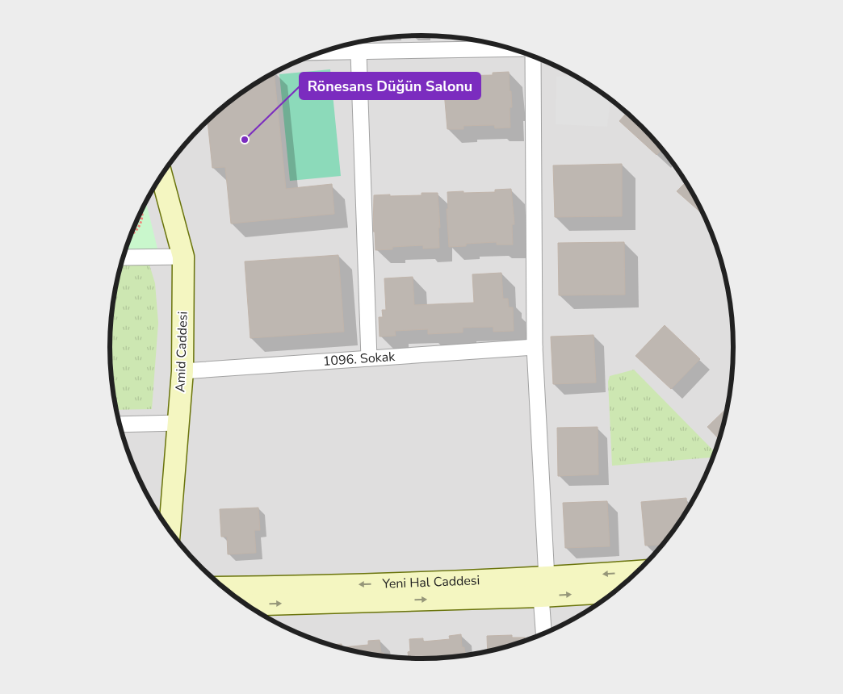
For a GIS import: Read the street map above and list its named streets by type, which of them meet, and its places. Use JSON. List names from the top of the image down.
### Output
{
  "streets": {
    "street": ["Amid Caddesi", "1096. Sokak", "Yeni Hal Caddesi"]
  },
  "crossings": [
    ["Amid Caddesi", "1096. Sokak"]
  ],
  "places": ["Rönesans Düğün Salonu"]
}
